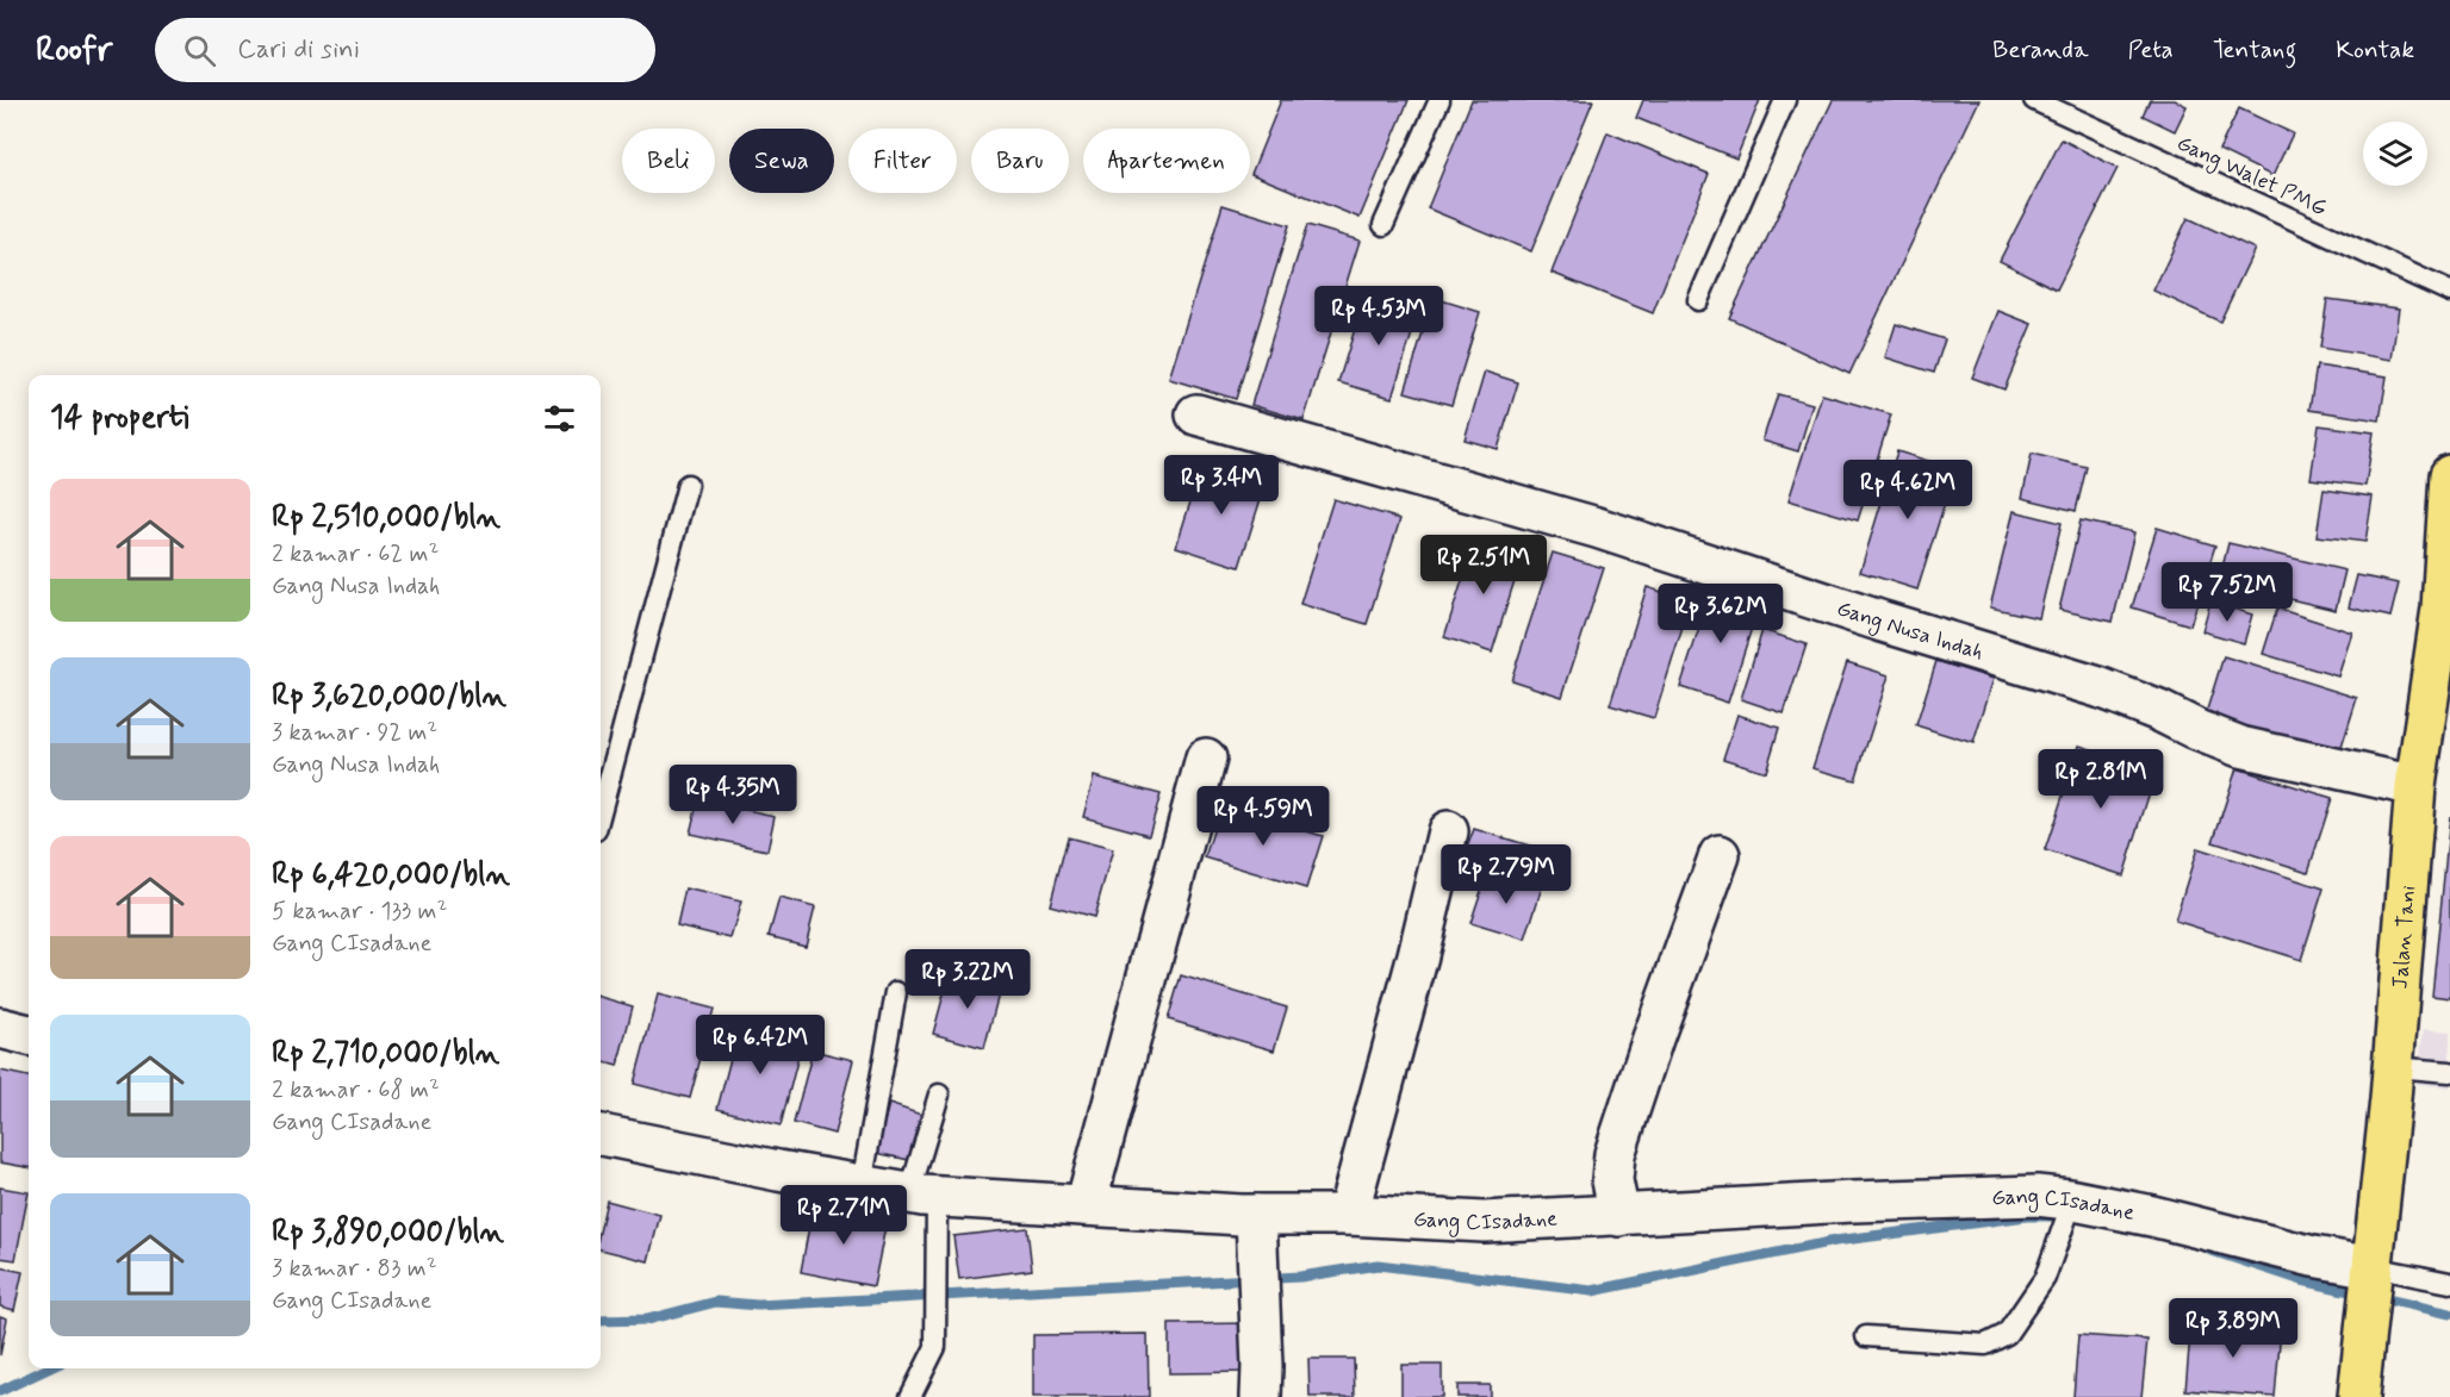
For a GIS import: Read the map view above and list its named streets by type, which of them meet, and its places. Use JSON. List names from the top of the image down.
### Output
{
  "streets": {
    "highway": ["Jalan Tani"],
    "street": ["Gang Nusa Indah", "Gang CIsadane"],
    "lane": ["Gang Walet PMG"]
  },
  "crossings": [
    ["Gang Nusa Indah", "Jalan Tani"],
    ["Jalan Tani", "Gang CIsadane"]
  ],
  "page": {
    "header": "Roofr",
    "search": "Cari di sini",
    "nav": [
      "Beranda",
      "Peta",
      "Tentang",
      "Kontak"
    ],
    "chip": [
      "Beli",
      "Sewa",
      "Filter",
      "Baru",
      "Apartemen"
    ],
    "price": [
      "Rp 4.53M",
      "Rp 3.4M",
      "Rp 4.62M",
      "Rp 2.51M",
      "Rp 7.52M",
      "Rp 3.62M",
      "Rp 2.81M",
      "Rp 4.35M",
      "Rp 4.59M",
      "Rp 2.79M",
      "Rp 3.22M",
      "Rp 6.42M",
      "Rp 2.71M",
      "Rp 3.89M"
    ],
    "heading": "14 properti",
    "list": [
      {
        "name": "Rp 2,510,000/bln",
        "note": "2 kamar · 62 m² · Gang Nusa Indah"
      },
      {
        "name": "Rp 3,620,000/bln",
        "note": "3 kamar · 92 m² · Gang Nusa Indah"
      },
      {
        "name": "Rp 6,420,000/bln",
        "note": "5 kamar · 133 m² · Gang CIsadane"
      },
      {
        "name": "Rp 2,710,000/bln",
        "note": "2 kamar · 68 m² · Gang CIsadane"
      },
      {
        "name": "Rp 3,890,000/bln",
        "note": "3 kamar · 83 m² · Gang CIsadane"
      }
    ]
  }
}
